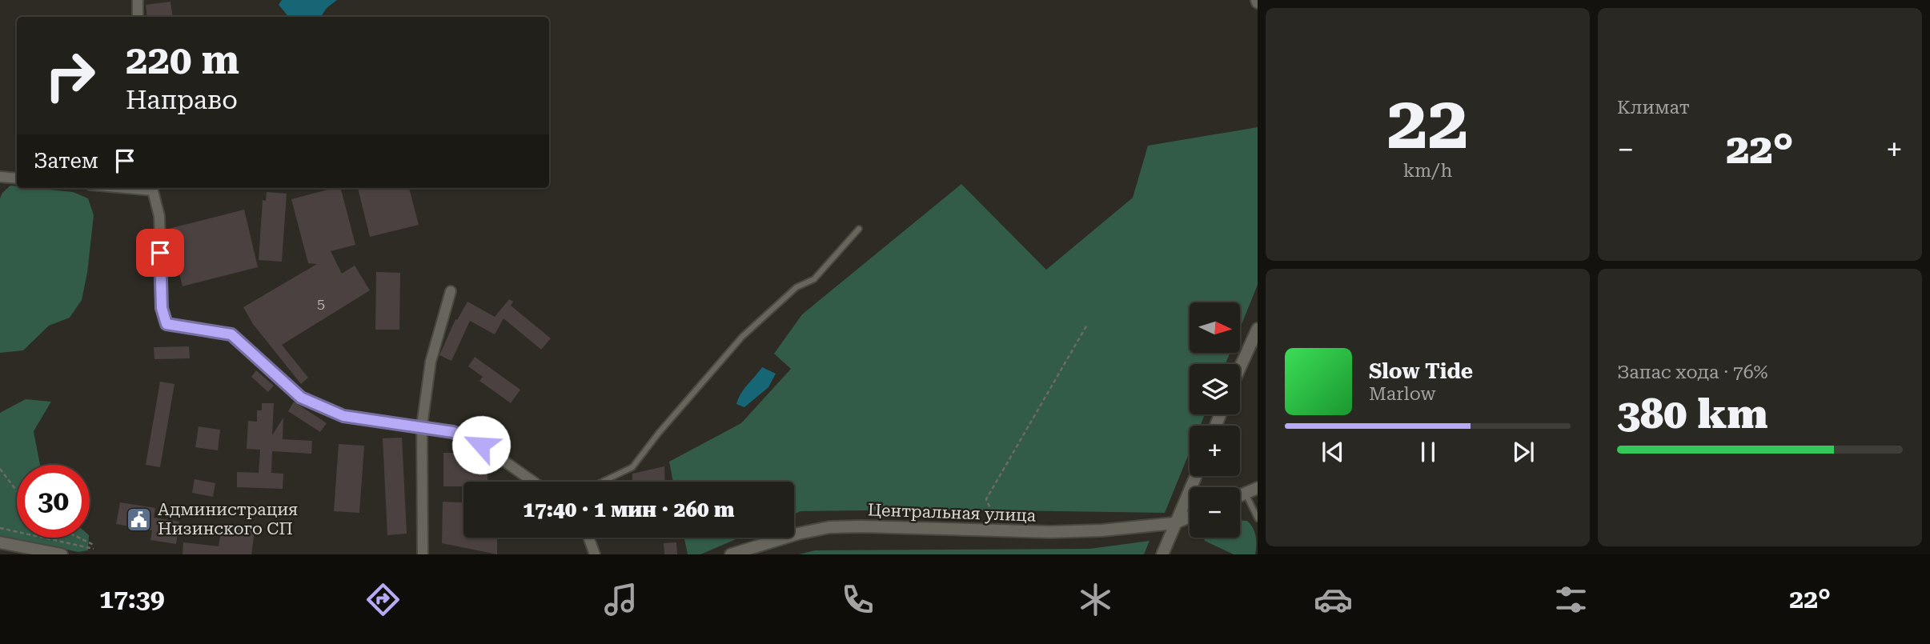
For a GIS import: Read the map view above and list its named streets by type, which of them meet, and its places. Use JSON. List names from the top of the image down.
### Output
{
  "streets": {
    "street": ["Центральная улица"]
  },
  "places": {
    "public building": ["Администрация Низинского СП"]
  },
  "house_numbers": ["5"],
  "north": "right",
  "page": {
    "tile": [
      ["22", "km/h"],
      "Климат",
      ["Запас хода · 76%", "380 km"]
    ],
    "turn": ["220 m", "Направо"],
    "heat": ["−", "22°", "+"],
    "then": "Затем",
    "map_buttons": ["+", "−"],
    "song": ["Slow Tide", "Marlow"],
    "limit": "30",
    "trip": "17:40 · 1 мин · 260 m",
    "tabs": ["17:39", "22°"]
  }
}
